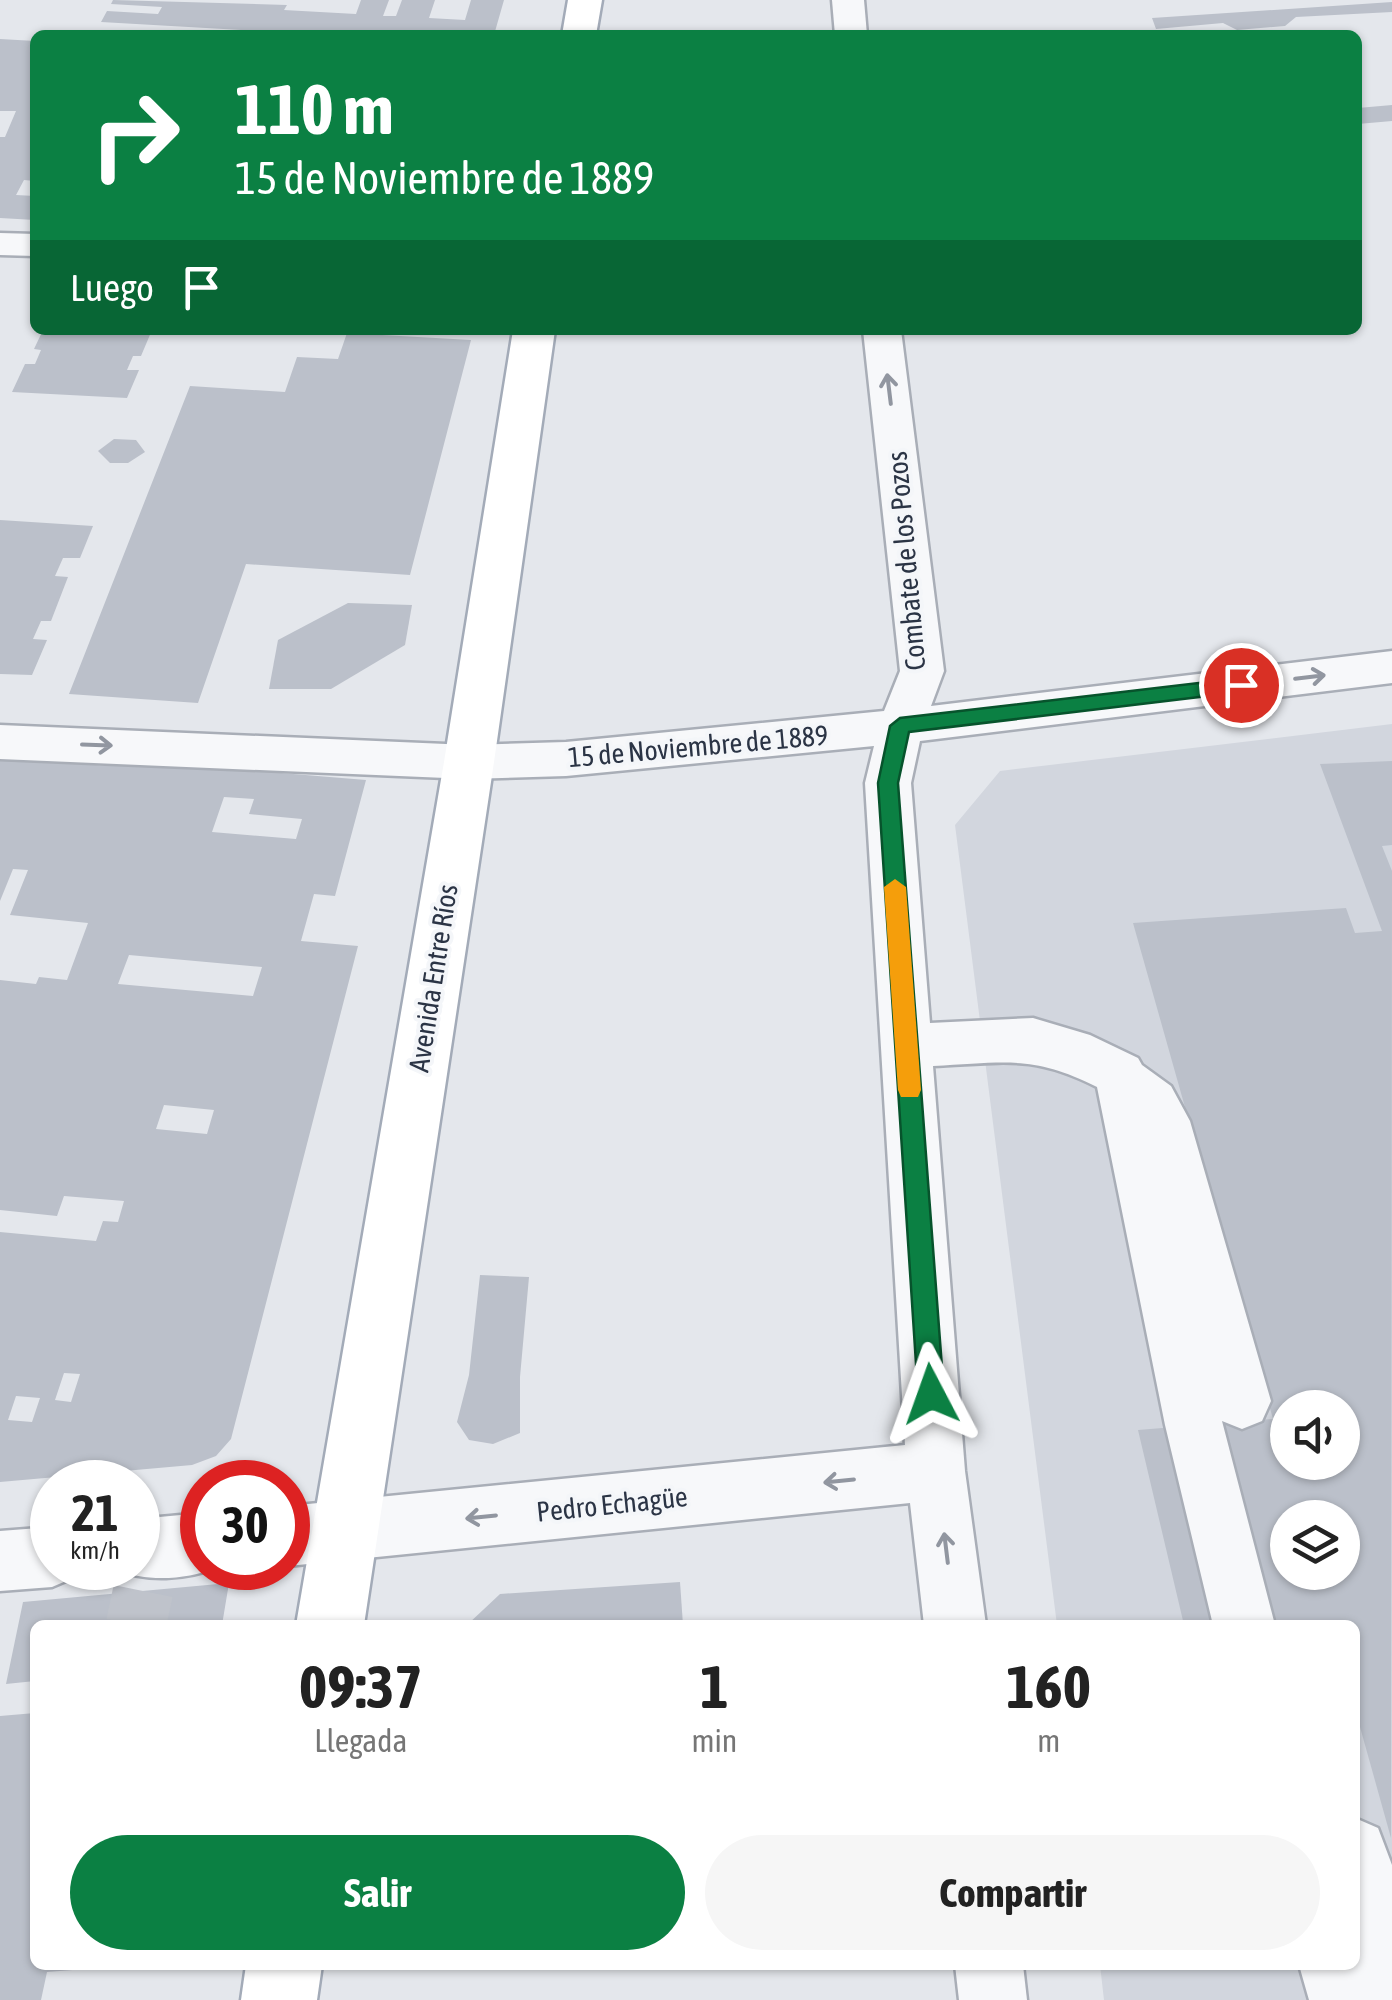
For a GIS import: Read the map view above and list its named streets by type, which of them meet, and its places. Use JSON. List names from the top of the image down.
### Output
{
  "streets": {
    "main road": ["Avenida Entre Ríos"],
    "street": ["Combate de los Pozos", "15 de Noviembre de 1889", "Pedro Echagüe"]
  },
  "crossings": [
    ["Combate de los Pozos", "15 de Noviembre de 1889"],
    ["Combate de los Pozos", "Pedro Echagüe"],
    ["15 de Noviembre de 1889", "Avenida Entre Ríos"],
    ["Avenida Entre Ríos", "Pedro Echagüe"]
  ],
  "one_way": ["Combate de los Pozos", "15 de Noviembre de 1889", "Pedro Echagüe"],
  "page": {
    "turn": ["110 m", "15 de Noviembre de 1889"],
    "then": "Luego",
    "speed": "21 km/h",
    "limit": "30",
    "eta": [
      "09:37",
      "Llegada",
      "1",
      "min",
      "160",
      "m"
    ],
    "buttons": ["Salir", "Compartir"]
  }
}
